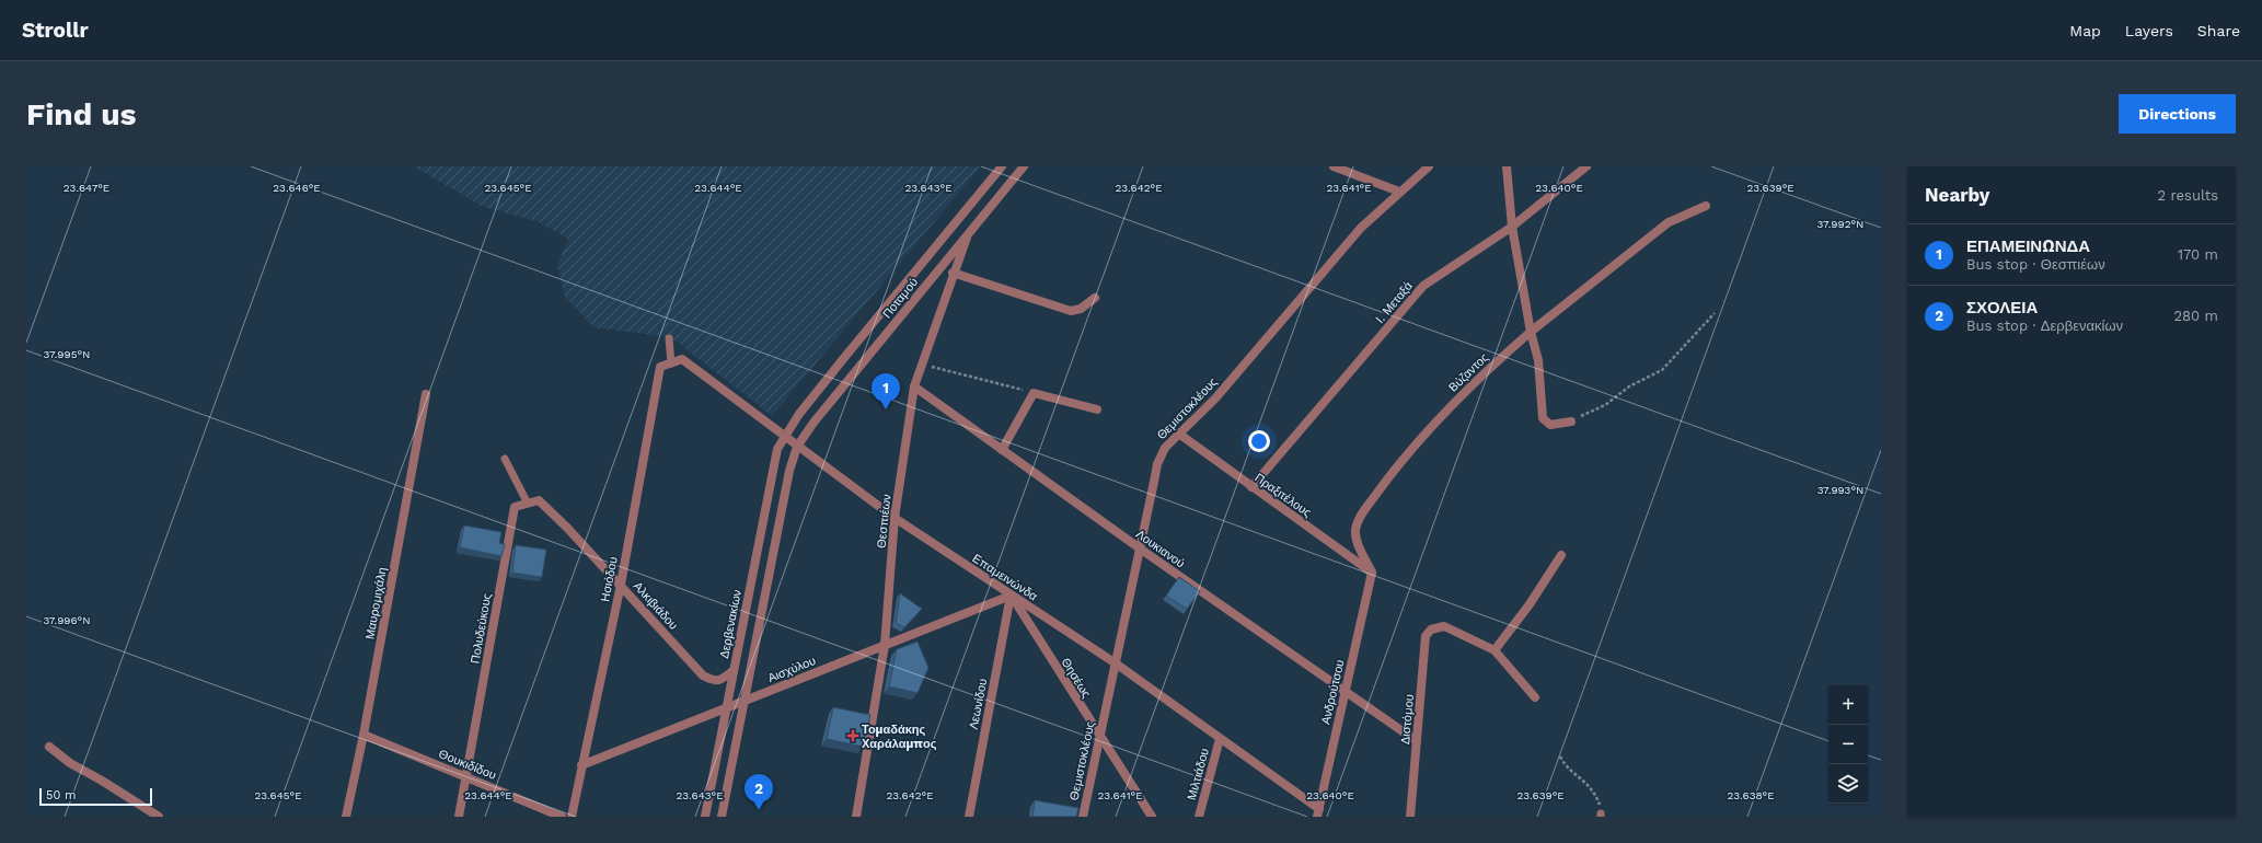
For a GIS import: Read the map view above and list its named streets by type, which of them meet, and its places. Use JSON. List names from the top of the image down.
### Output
{
  "streets": {
    "street": [
      "Ποταμού",
      "Ι. Μεταξά",
      "Βύζαντος",
      "Θεμιστοκλέους",
      "Πραξιτέλους",
      "Θεσπιέων",
      "Λουκιανού",
      "Επαμεινώνδα",
      "Ησιόδου",
      "Μαυρομιχάλη",
      "Αλκιβιάδου",
      "Δερβενακίων",
      "Πολυδεύκους",
      "Αισχύλου",
      "Θησέως",
      "Ανδρούτσου",
      "Λεωνίδου",
      "Διστόμου",
      "Θουκιδίδου",
      "Μιλτιάδου"
    ]
  },
  "crossings": [
    ["Ποταμού", "Θεσπιέων"],
    ["Ποταμού", "Επαμεινώνδα"],
    ["Ποταμού", "Δερβενακίων"],
    ["Ι. Μεταξά", "Πραξιτέλους"],
    ["Βύζαντος", "Πραξιτέλους"],
    ["Βύζαντος", "Ανδρούτσου"],
    ["Θεμιστοκλέους", "Πραξιτέλους"],
    ["Θεμιστοκλέους", "Λουκιανού"],
    ["Θεμιστοκλέους", "Επαμεινώνδα"],
    ["Θεμιστοκλέους", "Θησέως"],
    ["Πραξιτέλους", "Ανδρούτσου"],
    ["Θεσπιέων", "Λουκιανού"],
    ["Θεσπιέων", "Επαμεινώνδα"],
    ["Θεσπιέων", "Αισχύλου"],
    ["Λουκιανού", "Ανδρούτσου"],
    ["Λουκιανού", "Διστόμου"],
    ["Επαμεινώνδα", "Ησιόδου"],
    ["Επαμεινώνδα", "Δερβενακίων"],
    ["Επαμεινώνδα", "Αισχύλου"],
    ["Επαμεινώνδα", "Θησέως"],
    ["Επαμεινώνδα", "Ανδρούτσου"],
    ["Επαμεινώνδα", "Λεωνίδου"],
    ["Επαμεινώνδα", "Μιλτιάδου"],
    ["Ησιόδου", "Αλκιβιάδου"],
    ["Ησιόδου", "Αισχύλου"],
    ["Μαυρομιχάλη", "Θουκιδίδου"],
    ["Αλκιβιάδου", "Δερβενακίων"],
    ["Αλκιβιάδου", "Πολυδεύκους"],
    ["Δερβενακίων", "Αισχύλου"],
    ["Πολυδεύκους", "Θουκιδίδου"],
    ["Αισχύλου", "Θησέως"],
    ["Αισχύλου", "Λεωνίδου"],
    ["Θησέως", "Λεωνίδου"]
  ],
  "places": {
    "health": ["Τομαδάκης Χαράλαμπος"]
  },
  "scale_bar": "50 m",
  "page": {
    "header": "Strollr",
    "nav": ["Map", "Layers", "Share"],
    "buttons": "Directions",
    "title": "Find us",
    "heading": ["Nearby", "2 results"],
    "list": [
      {
        "mark": "1",
        "name": "ΕΠΑΜΕΙΝΩΝΔΑ",
        "note": "Bus stop · Θεσπιέων",
        "value": "170 m"
      },
      {
        "mark": "2",
        "name": "ΣΧΟΛΕΙΑ",
        "note": "Bus stop · Δερβενακίων",
        "value": "280 m"
      }
    ],
    "pins": ["1", "2"],
    "map_buttons": ["+", "−"],
    "scale": "50 m"
  },
  "coordinates": [
    "23.647°E",
    "23.645°E",
    "23.642°E",
    "23.640°E",
    "23.646°E",
    "23.644°E",
    "23.643°E",
    "23.641°E",
    "23.639°E",
    "37.992°N",
    "37.995°N",
    "37.993°N",
    "37.996°N",
    "23.638°E"
  ]
}
